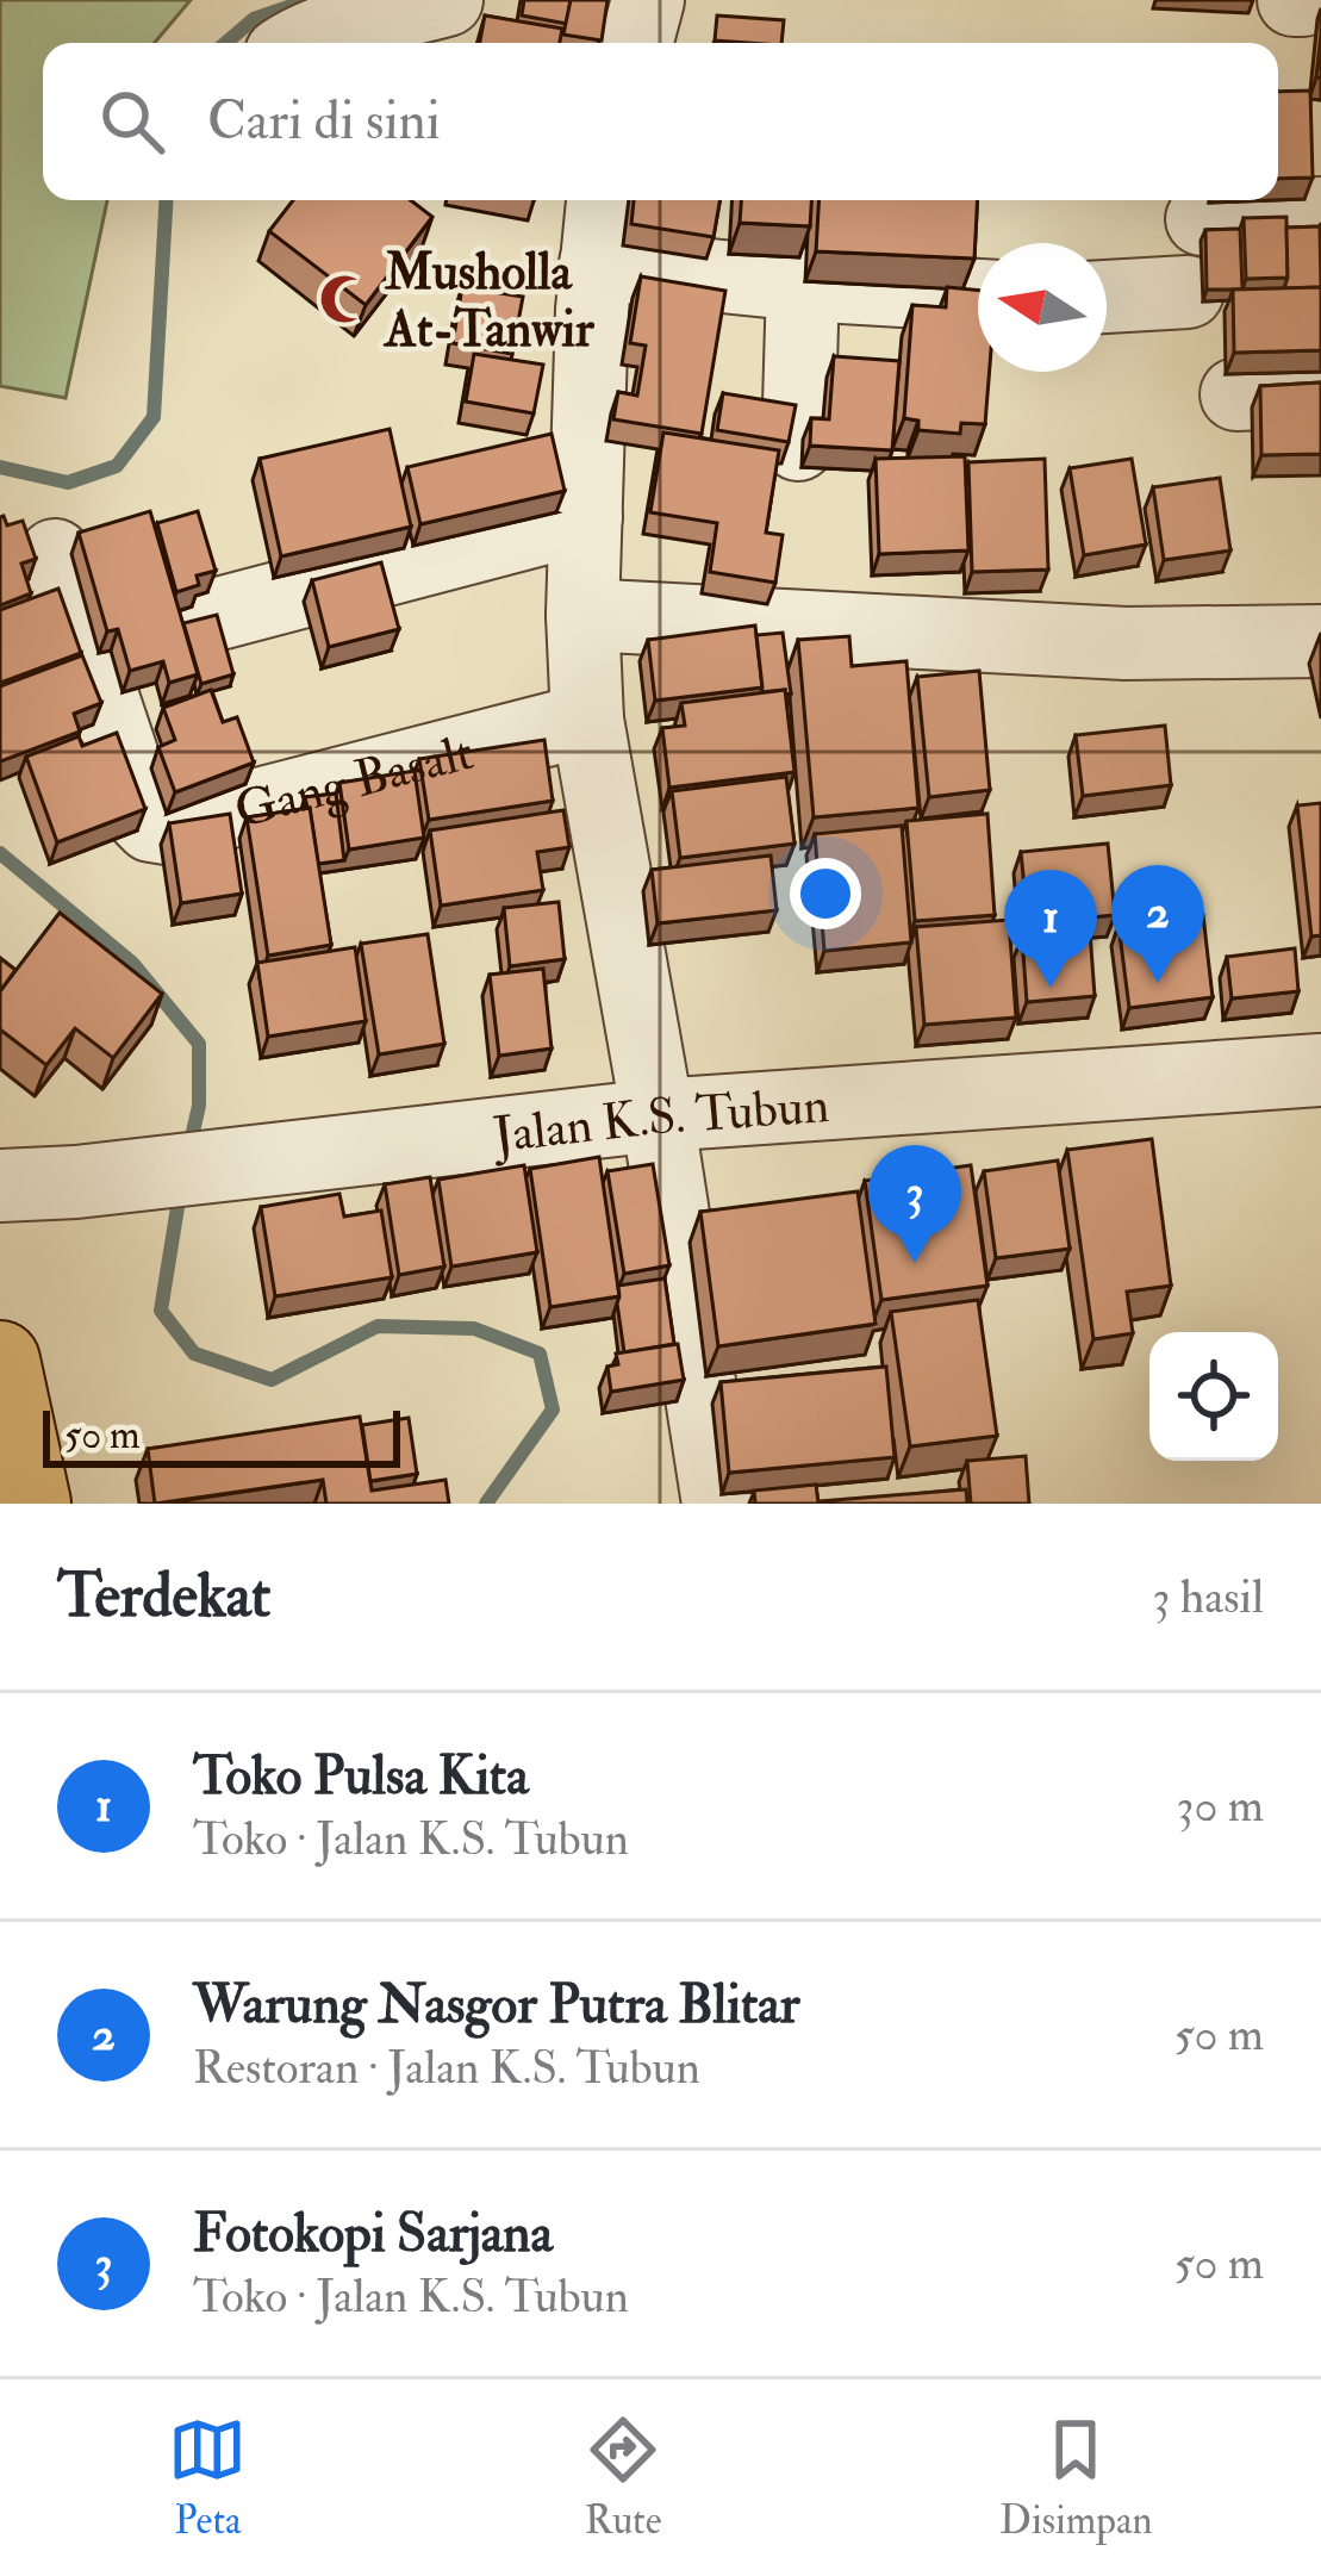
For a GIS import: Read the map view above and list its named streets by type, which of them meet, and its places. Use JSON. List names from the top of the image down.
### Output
{
  "streets": {
    "street": ["Gang Basalt", "Jalan K.S. Tubun"]
  },
  "places": {
    "mosque": ["Musholla At-Tanwir"]
  },
  "scale_bar": "50 m",
  "north": "left",
  "page": {
    "search": "Cari di sini",
    "pins": ["2", "1", "3"],
    "scale": "50 m",
    "heading": ["Terdekat", "3 hasil"],
    "list": [
      {
        "mark": "1",
        "name": "Toko Pulsa Kita",
        "note": "Toko · Jalan K.S. Tubun",
        "value": "30 m"
      },
      {
        "mark": "2",
        "name": "Warung Nasgor Putra Blitar",
        "note": "Restoran · Jalan K.S. Tubun",
        "value": "50 m"
      },
      {
        "mark": "3",
        "name": "Fotokopi Sarjana",
        "note": "Toko · Jalan K.S. Tubun",
        "value": "50 m"
      }
    ],
    "nav": ["Peta", "Rute", "Disimpan"]
  }
}
